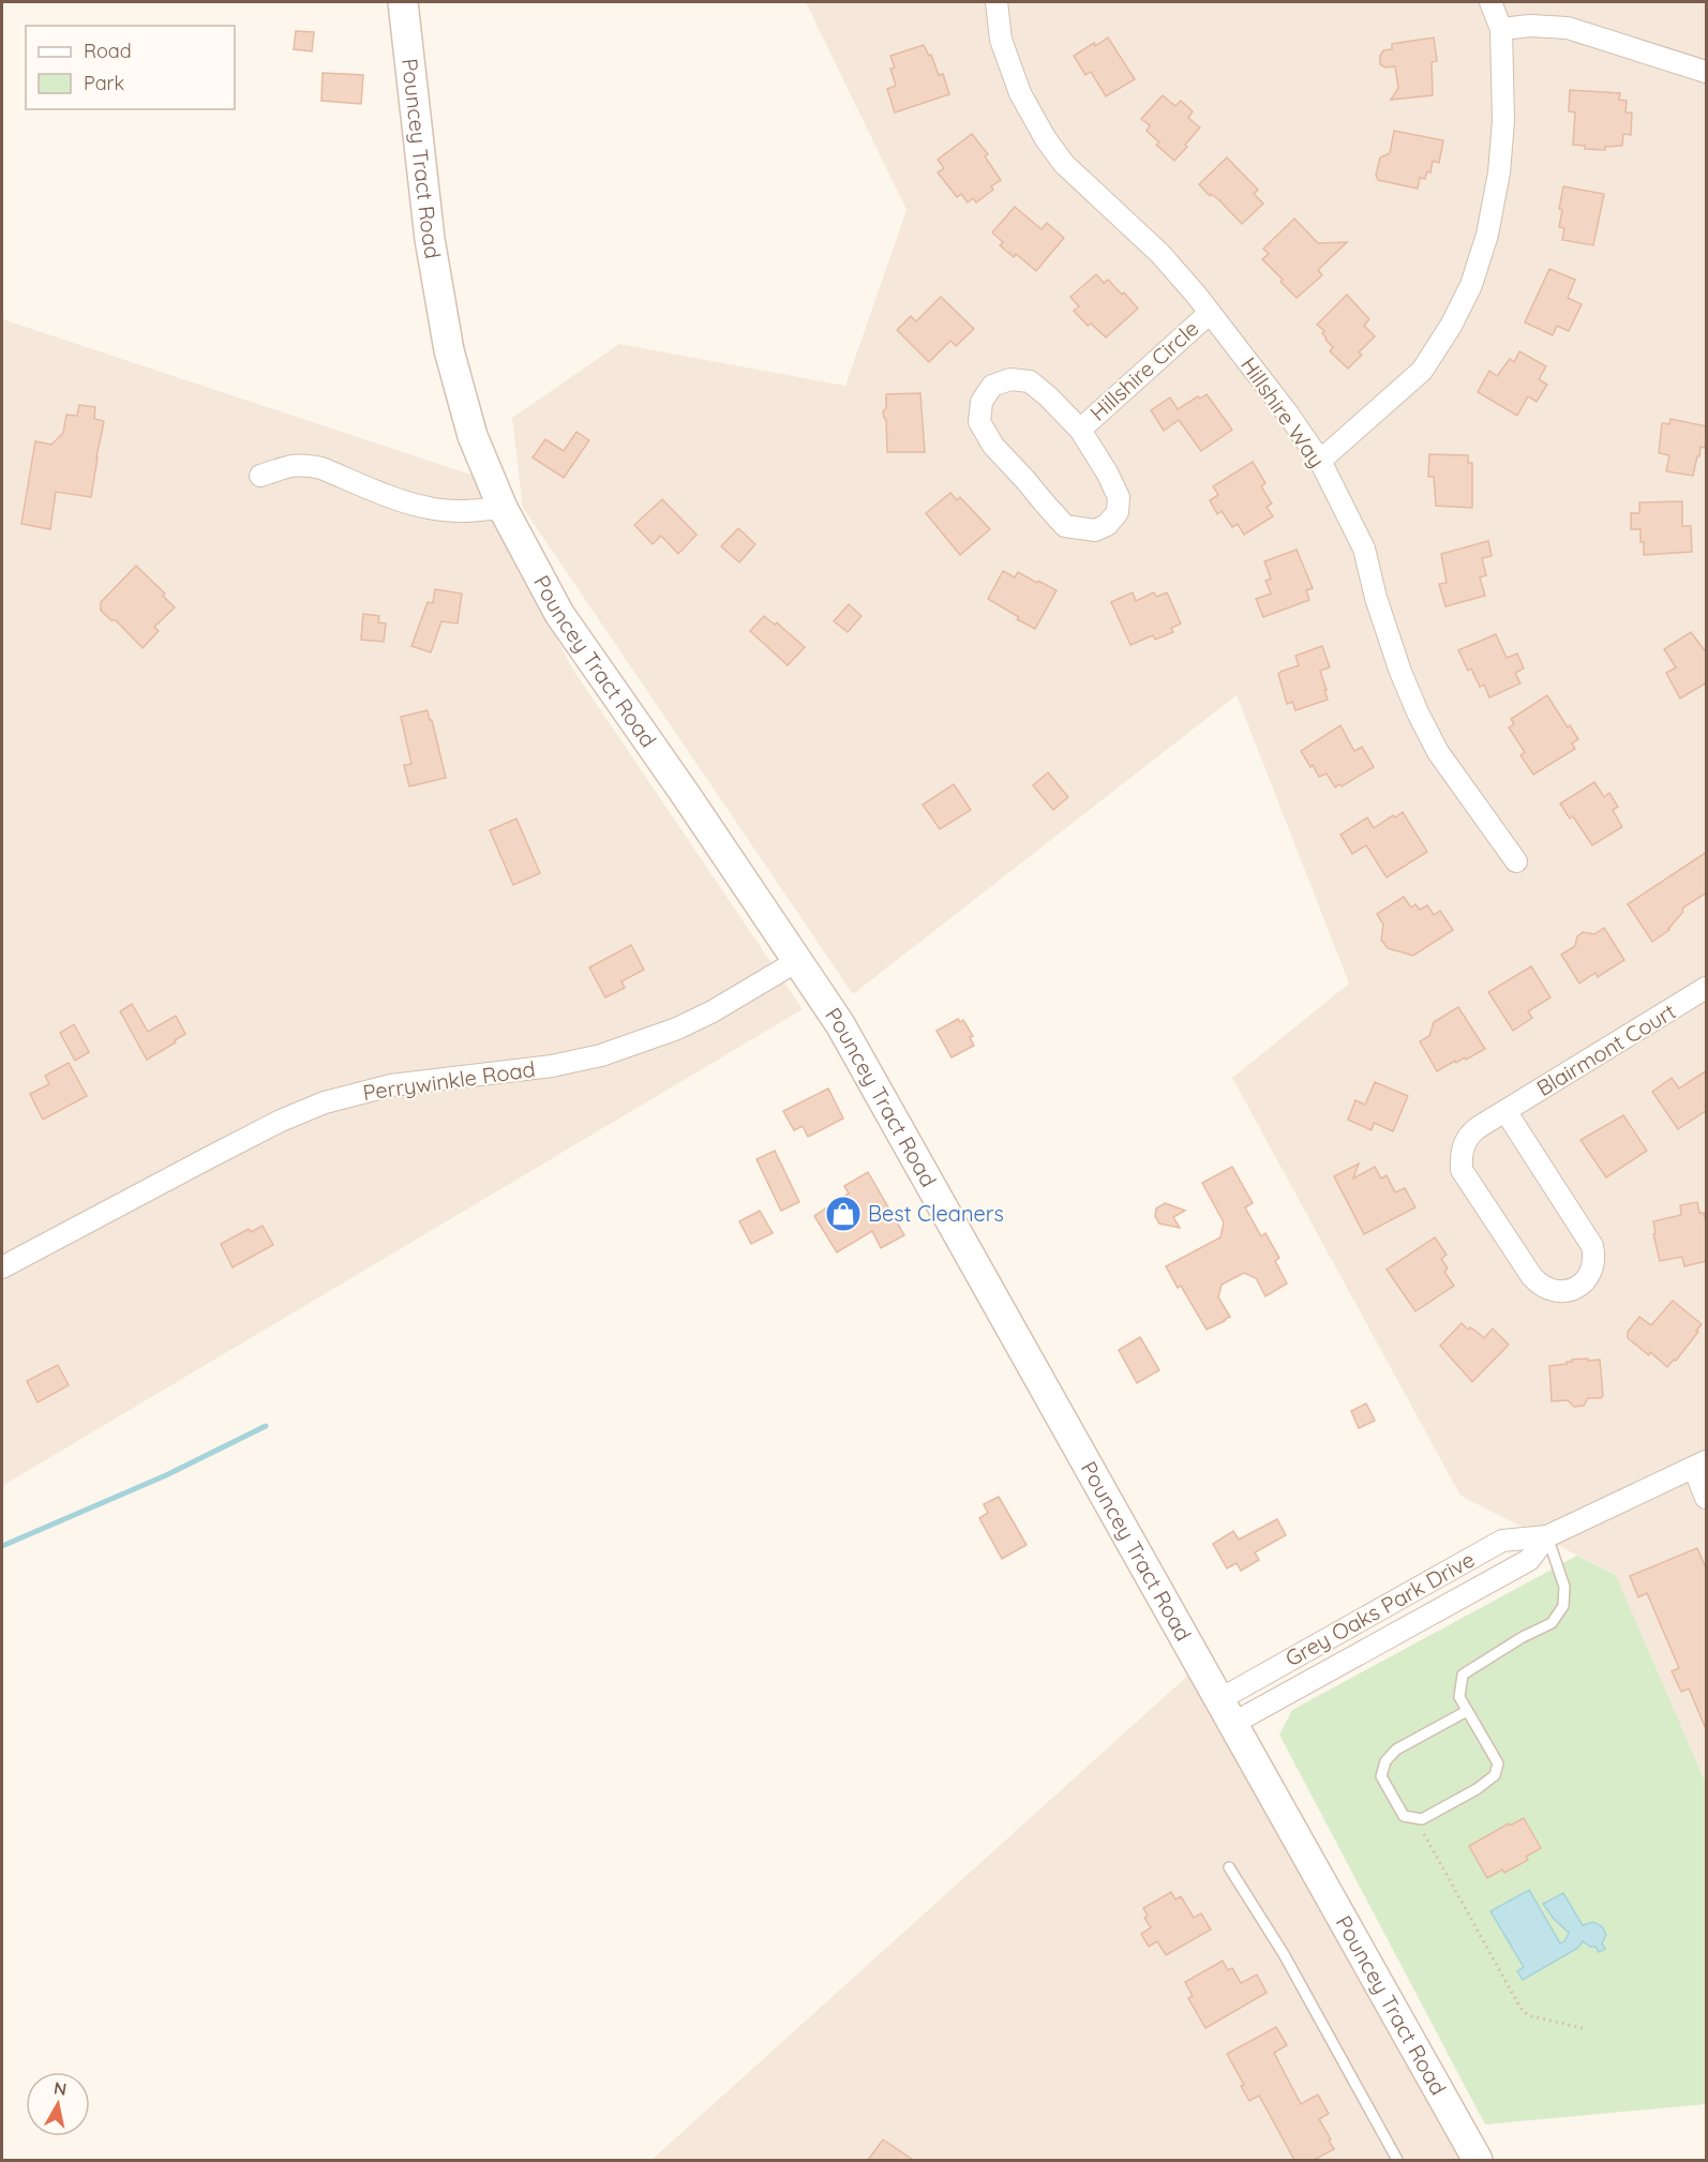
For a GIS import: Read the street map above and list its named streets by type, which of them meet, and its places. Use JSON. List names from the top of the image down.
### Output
{
  "streets": {
    "main road": ["Pouncey Tract Road"],
    "street": [
      "Hillshire Circle",
      "Hillshire Way",
      "Blairmont Court",
      "Perrywinkle Road",
      "Grey Oaks Park Drive"
    ]
  },
  "crossings": [
    ["Pouncey Tract Road", "Perrywinkle Road"],
    ["Pouncey Tract Road", "Grey Oaks Park Drive"],
    ["Hillshire Circle", "Hillshire Way"]
  ],
  "places": {
    "shop": ["Best Cleaners"]
  },
  "legend": ["Road", "Park"],
  "north": "top"
}
